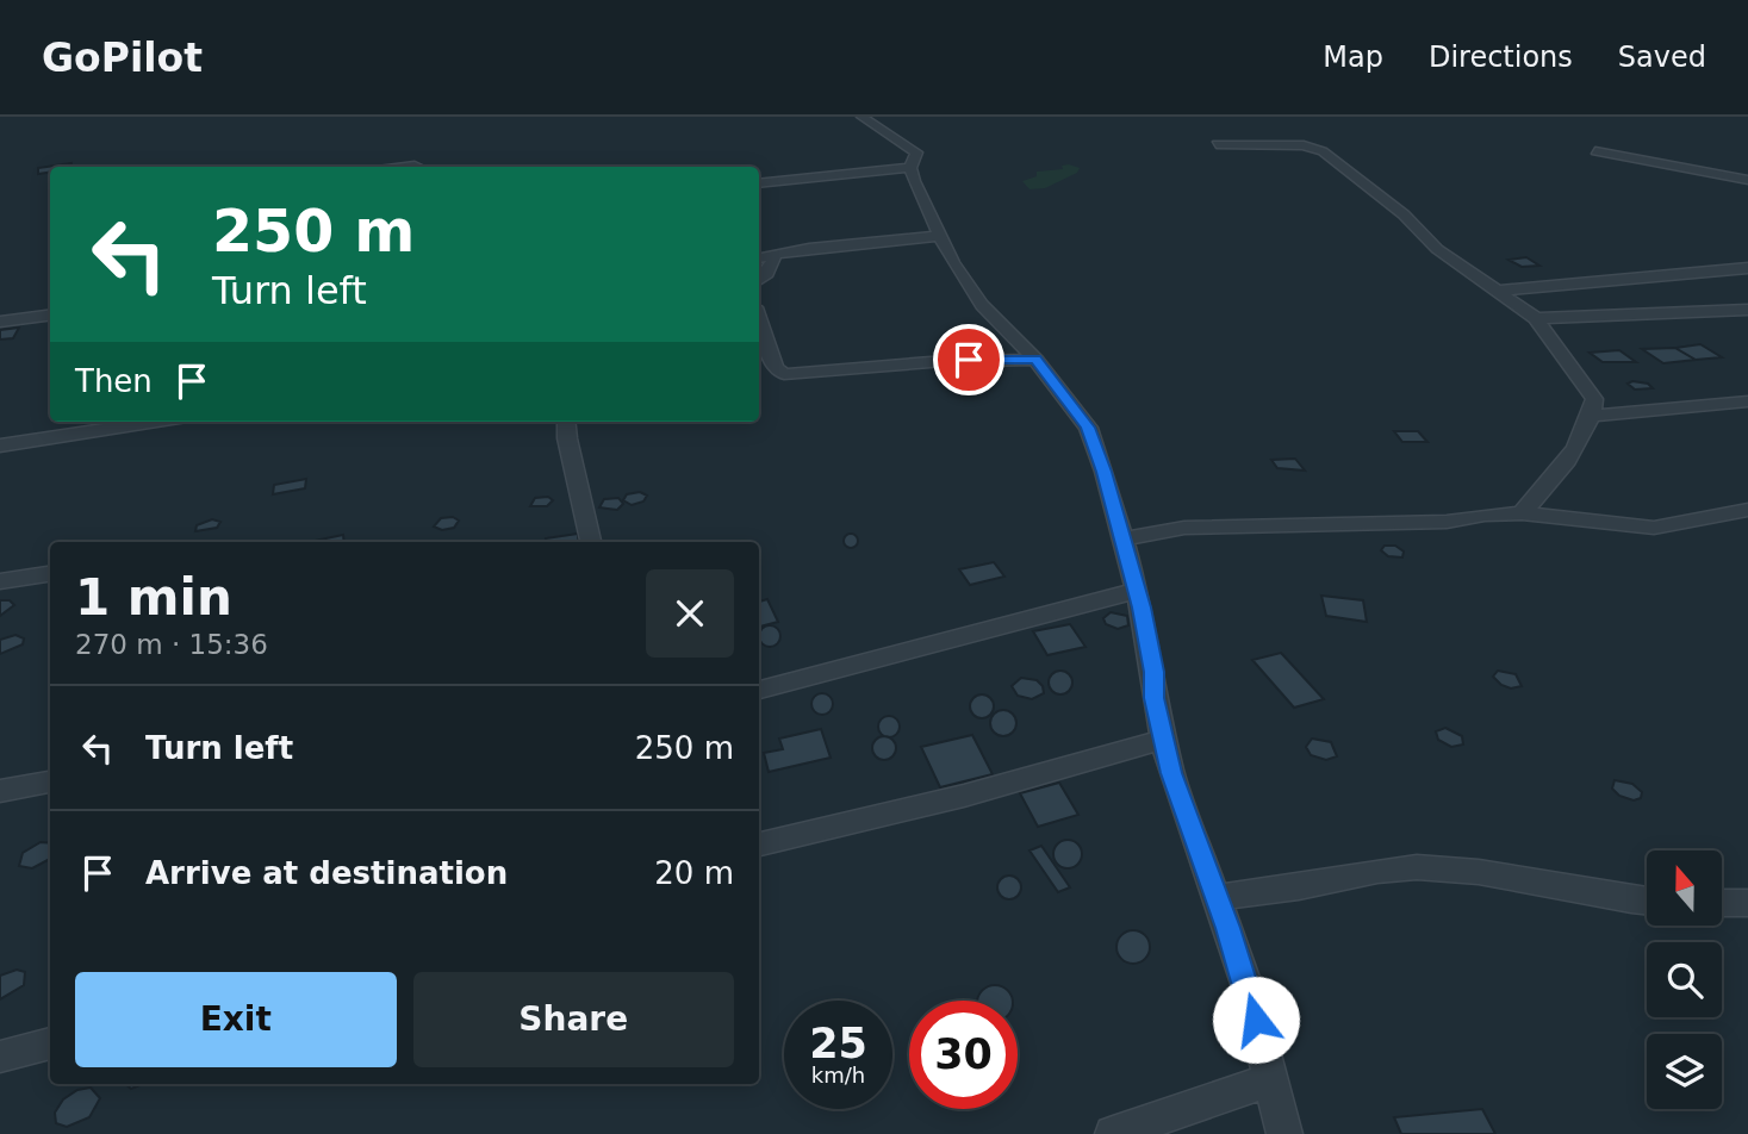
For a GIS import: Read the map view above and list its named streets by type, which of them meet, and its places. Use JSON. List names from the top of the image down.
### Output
{
  "north": "top",
  "page": {
    "header": "GoPilot",
    "nav": ["Map", "Directions", "Saved"],
    "turn": ["250 m", "Turn left"],
    "then": "Then",
    "heading": ["1 min", "270 m · 15:36"],
    "list": [
      {
        "name": "Turn left",
        "value": "250 m"
      },
      {
        "name": "Arrive at destination",
        "value": "20 m"
      }
    ],
    "buttons": ["Exit", "Share"],
    "speed": "25 km/h",
    "limit": "30"
  }
}
